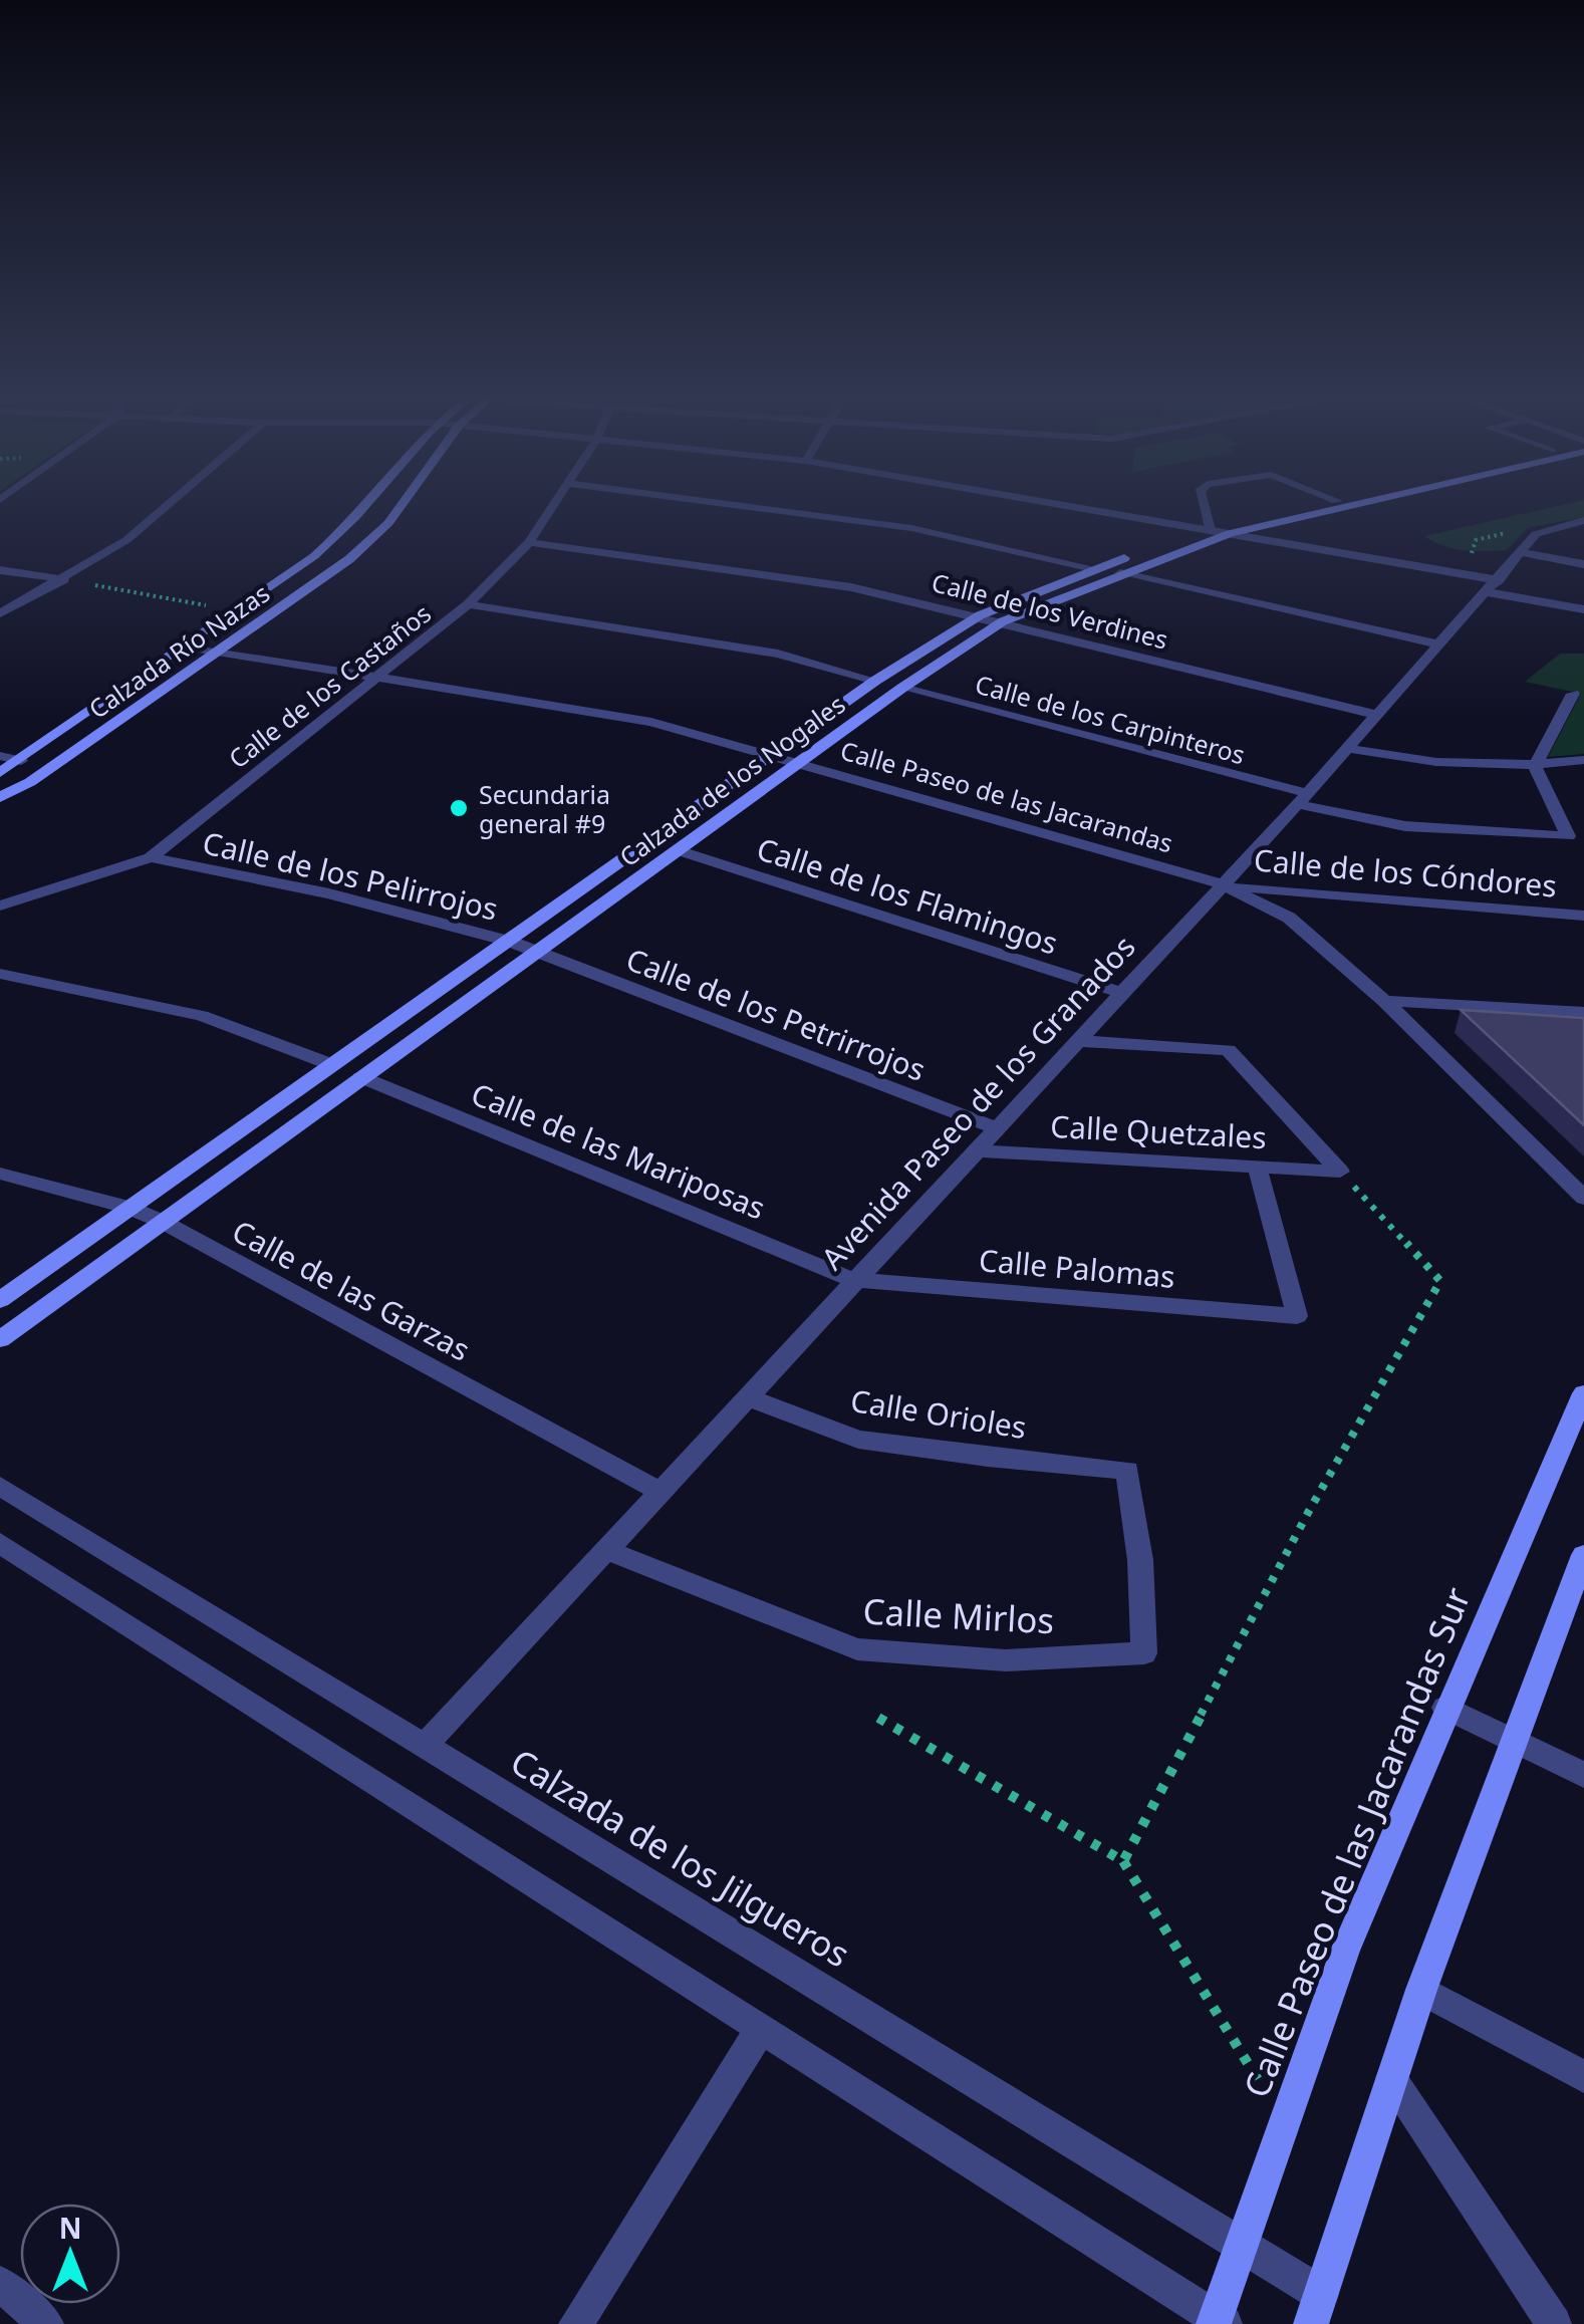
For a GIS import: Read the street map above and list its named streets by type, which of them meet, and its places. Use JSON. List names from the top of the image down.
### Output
{
  "streets": {
    "street": [
      "Calle de los Verdines",
      "Calzada Río Nazas",
      "Calle de los Castaños",
      "Calle de los Carpinteros",
      "Calzada de los Nogales",
      "Calle Paseo de las Jacarandas",
      "Calle de los Cóndores",
      "Calle de los Pelirrojos",
      "Calle de los Flamingos",
      "Calle de los Petrirrojos",
      "Avenida Paseo de los Granados",
      "Calle Quetzales",
      "Calle de las Mariposas",
      "Calle Palomas",
      "Calle de las Garzas",
      "Calle Orioles",
      "Calle Mirlos",
      "Calle Paseo de las Jacarandas Sur",
      "Calzada de los Jilgueros"
    ]
  },
  "crossings": [
    ["Calle de los Verdines", "Calle de los Castaños"],
    ["Calle de los Verdines", "Calzada de los Nogales"],
    ["Calle de los Verdines", "Avenida Paseo de los Granados"],
    ["Calzada Río Nazas", "Calle Paseo de las Jacarandas"],
    ["Calle de los Castaños", "Calle Paseo de las Jacarandas"],
    ["Calle de los Castaños", "Calle de los Pelirrojos"],
    ["Calle de los Carpinteros", "Calzada de los Nogales"],
    ["Calle de los Carpinteros", "Avenida Paseo de los Granados"],
    ["Calzada de los Nogales", "Calle Paseo de las Jacarandas"],
    ["Calzada de los Nogales", "Calle de los Pelirrojos"],
    ["Calzada de los Nogales", "Calle de los Flamingos"],
    ["Calzada de los Nogales", "Calle de los Petrirrojos"],
    ["Calzada de los Nogales", "Calle de las Mariposas"],
    ["Calzada de los Nogales", "Calle de las Garzas"],
    ["Calle Paseo de las Jacarandas", "Calle de los Cóndores"],
    ["Calle Paseo de las Jacarandas", "Avenida Paseo de los Granados"],
    ["Calle de los Cóndores", "Avenida Paseo de los Granados"],
    ["Calle de los Pelirrojos", "Calle de los Petrirrojos"],
    ["Calle de los Flamingos", "Avenida Paseo de los Granados"],
    ["Calle de los Petrirrojos", "Avenida Paseo de los Granados"],
    ["Avenida Paseo de los Granados", "Calle Quetzales"],
    ["Avenida Paseo de los Granados", "Calle de las Mariposas"],
    ["Avenida Paseo de los Granados", "Calle Palomas"],
    ["Avenida Paseo de los Granados", "Calle de las Garzas"],
    ["Avenida Paseo de los Granados", "Calle Orioles"],
    ["Avenida Paseo de los Granados", "Calle Mirlos"],
    ["Avenida Paseo de los Granados", "Calzada de los Jilgueros"],
    ["Calle Quetzales", "Calle Palomas"],
    ["Calle de las Mariposas", "Calle Palomas"],
    ["Calle Orioles", "Calle Mirlos"],
    ["Calle Paseo de las Jacarandas Sur", "Calzada de los Jilgueros"]
  ],
  "places": ["Secundaria general #9"],
  "north": "top"
}
